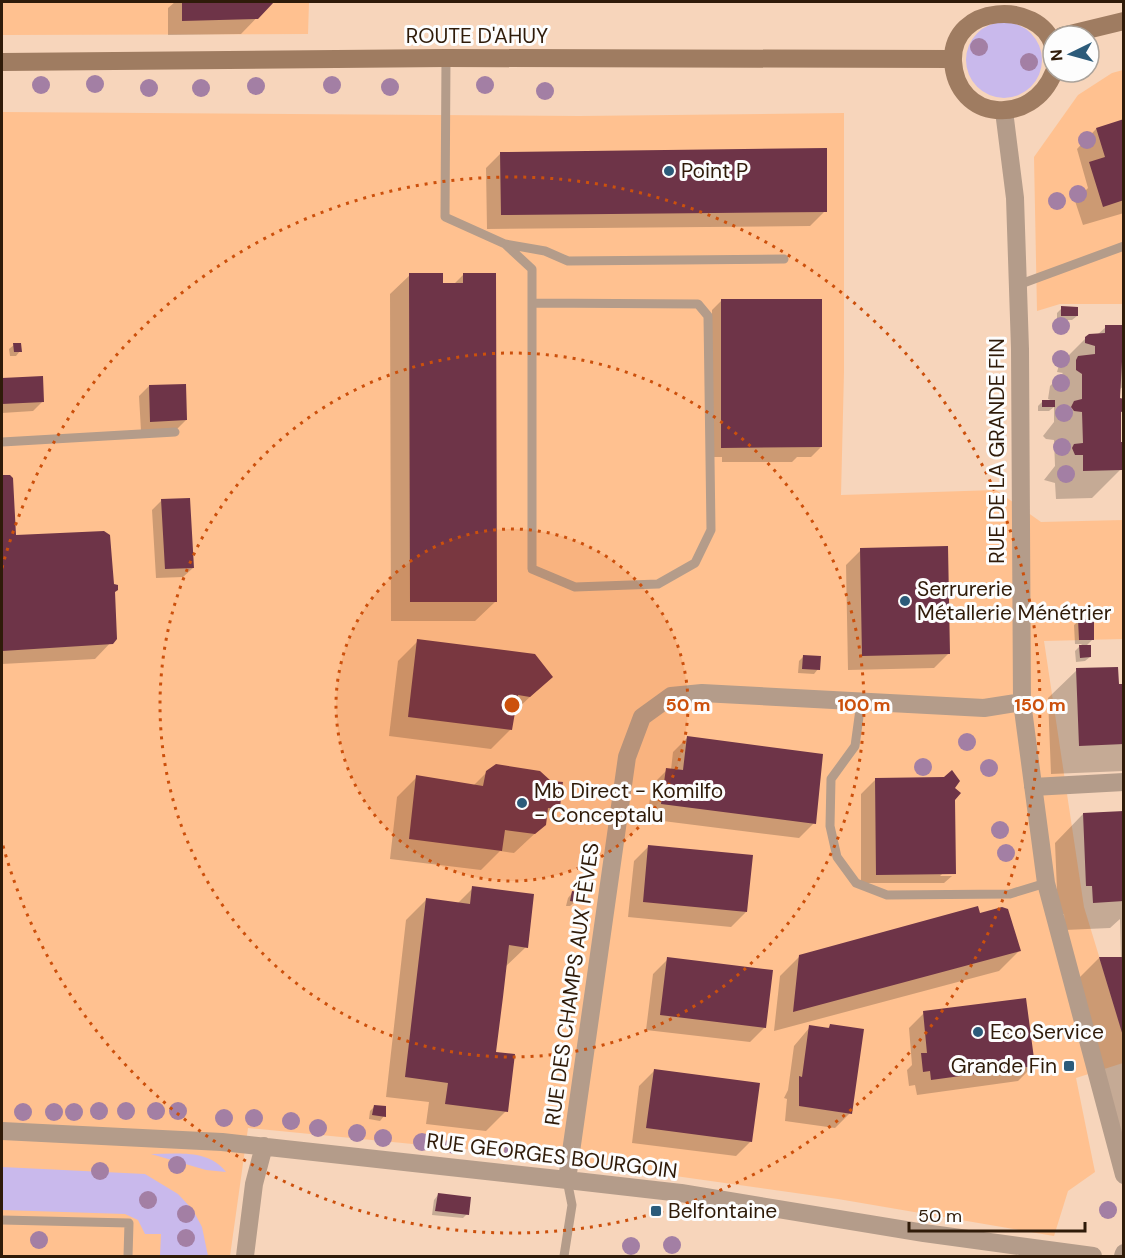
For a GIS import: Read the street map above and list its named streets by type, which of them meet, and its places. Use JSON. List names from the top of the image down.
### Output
{
  "streets": {
    "main road": ["ROUTE D'AHUY"],
    "street": ["RUE DE LA GRANDE FIN", "RUE DES CHAMPS AUX FÈVES", "RUE GEORGES BOURGOIN"]
  },
  "crossings": [
    ["RUE DE LA GRANDE FIN", "RUE DES CHAMPS AUX FÈVES"],
    ["RUE DES CHAMPS AUX FÈVES", "RUE GEORGES BOURGOIN"]
  ],
  "places": {
    "other": [
      "Point P",
      "Serrurerie Métallerie Ménétrier",
      "Mb Direct - Komilfo - Conceptalu",
      "Eco Service"
    ],
    "transit": ["Grande Fin", "Belfontaine"]
  },
  "scale_bar": "50 m",
  "north": "left",
  "rings": ["50 m", "100 m", "150 m"]
}
